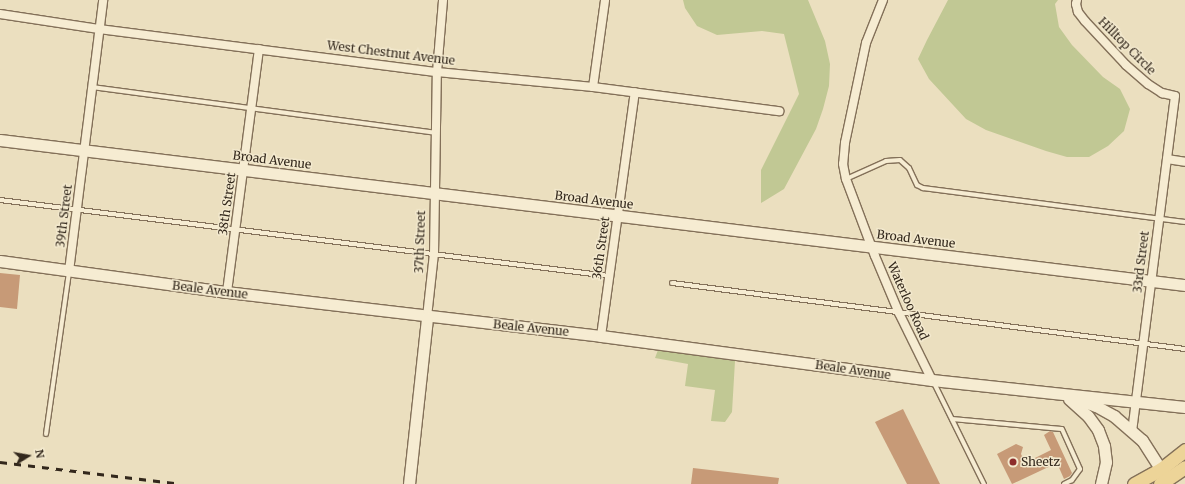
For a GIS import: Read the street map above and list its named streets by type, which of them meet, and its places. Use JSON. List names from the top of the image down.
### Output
{
  "streets": {
    "main road": ["Broad Avenue", "37th Street", "Beale Avenue"],
    "street": [
      "Hilltop Circle",
      "West Chestnut Avenue",
      "38th Street",
      "39th Street",
      "36th Street",
      "33rd Street",
      "Waterloo Road"
    ]
  },
  "crossings": [
    ["Hilltop Circle", "33rd Street"],
    ["West Chestnut Avenue", "38th Street"],
    ["West Chestnut Avenue", "39th Street"],
    ["West Chestnut Avenue", "37th Street"],
    ["West Chestnut Avenue", "36th Street"],
    ["Broad Avenue", "38th Street"],
    ["Broad Avenue", "39th Street"],
    ["Broad Avenue", "37th Street"],
    ["Broad Avenue", "36th Street"],
    ["Broad Avenue", "33rd Street"],
    ["Broad Avenue", "Waterloo Road"],
    ["38th Street", "Beale Avenue"],
    ["39th Street", "Beale Avenue"],
    ["37th Street", "Beale Avenue"],
    ["36th Street", "Beale Avenue"],
    ["33rd Street", "Beale Avenue"],
    ["Beale Avenue", "Waterloo Road"]
  ],
  "places": ["Sheetz"],
  "north": "right"
}
